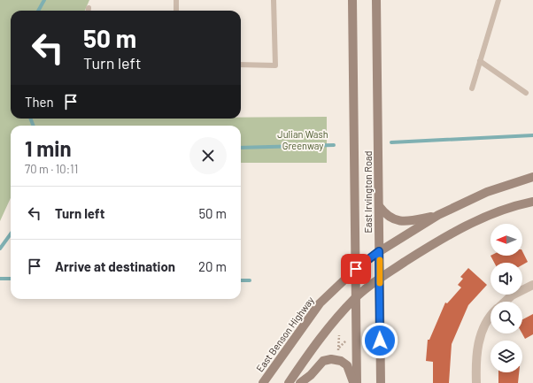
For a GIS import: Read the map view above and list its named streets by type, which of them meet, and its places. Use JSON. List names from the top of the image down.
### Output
{
  "streets": {
    "main road": ["East Irvington Road", "East Benson Highway"]
  },
  "crossings": [
    ["East Irvington Road", "East Benson Highway"]
  ],
  "parks": ["Julian Wash Greenway"],
  "north": "left",
  "page": {
    "turn": ["50 m", "Turn left"],
    "then": "Then",
    "heading": ["1 min", "70 m · 10:11"],
    "list": [
      {
        "name": "Turn left",
        "value": "50 m"
      },
      {
        "name": "Arrive at destination",
        "value": "20 m"
      }
    ]
  }
}
